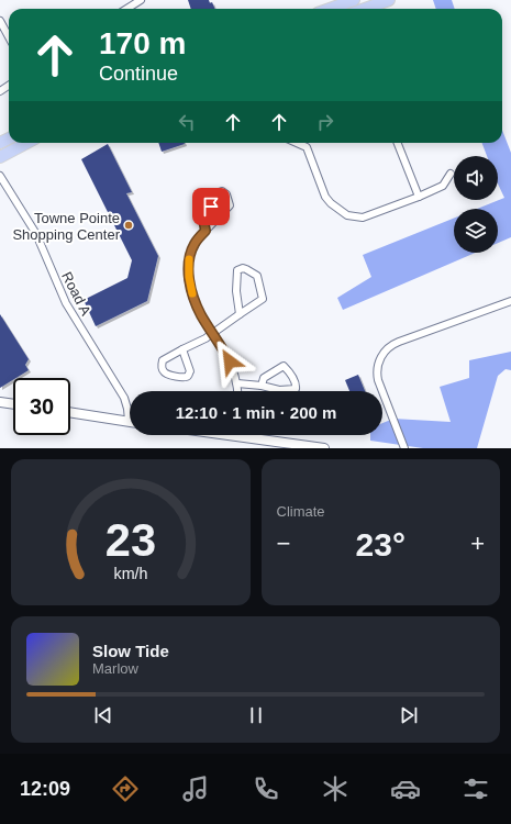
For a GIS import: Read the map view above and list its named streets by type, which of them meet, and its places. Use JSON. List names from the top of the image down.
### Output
{
  "streets": {
    "street": ["Road A"]
  },
  "places": ["Towne Pointe Shopping Center"],
  "page": {
    "turn": ["170 m", "Continue"],
    "limit": "30",
    "trip": "12:10 · 1 min · 200 m",
    "tile": "Climate",
    "heat": ["−", "23°", "+"],
    "song": ["Slow Tide", "Marlow"],
    "tabs": "12:09",
    "gauge": ["23", "km/h"]
  }
}
